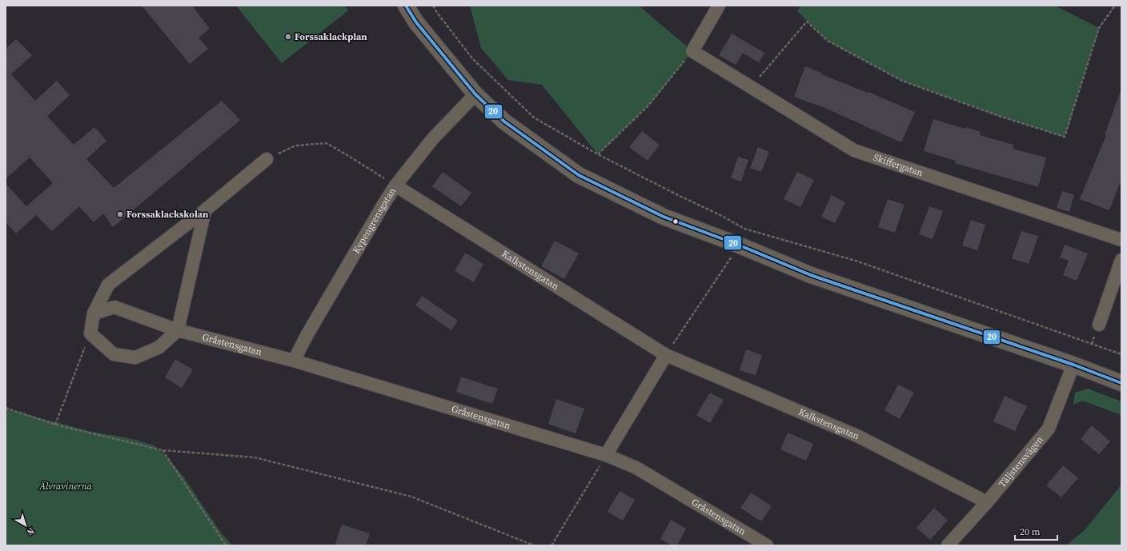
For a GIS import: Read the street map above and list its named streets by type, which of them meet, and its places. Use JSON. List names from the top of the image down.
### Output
{
  "streets": {
    "street": [
      "Skiffergatan",
      "Kypengrensgatan",
      "Kalkstensgatan",
      "Gråstensgatan",
      "Täljstensvägen"
    ]
  },
  "crossings": [
    ["Kypengrensgatan", "Kalkstensgatan"],
    ["Kypengrensgatan", "Gråstensgatan"],
    ["Kalkstensgatan", "Täljstensvägen"]
  ],
  "parks": ["Älvravinerna"],
  "places": ["Forssaklackplan", "Forssaklackskolan"],
  "lines": ["transit line 20"],
  "scale_bar": "20 m",
  "north": "bottom right"
}
